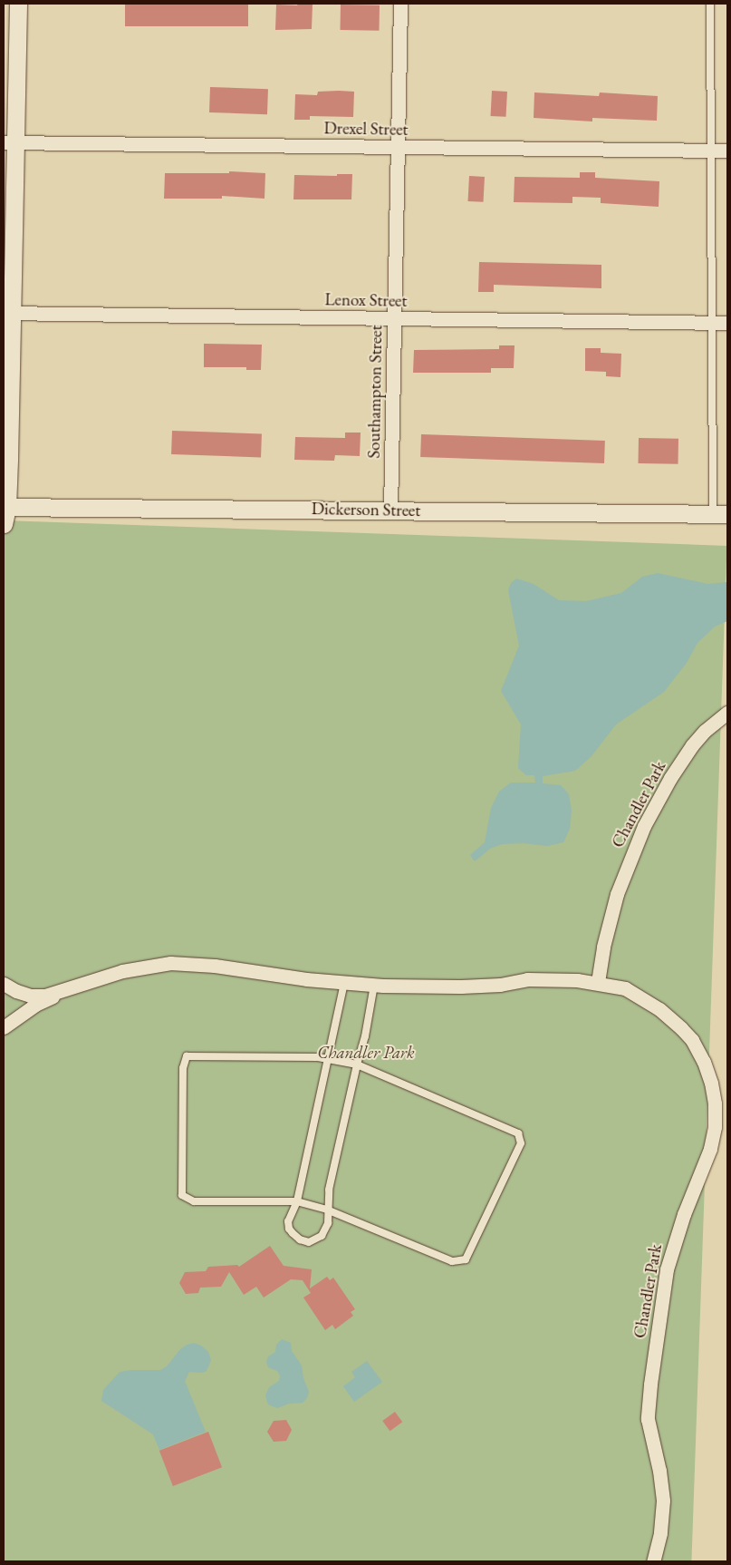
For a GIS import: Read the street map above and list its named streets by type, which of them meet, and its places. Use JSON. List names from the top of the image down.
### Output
{
  "streets": {
    "street": [
      "Drexel Street",
      "Lenox Street",
      "Southampton Street",
      "Dickerson Street",
      "Chandler Park"
    ]
  },
  "crossings": [
    ["Drexel Street", "Southampton Street"],
    ["Lenox Street", "Southampton Street"],
    ["Southampton Street", "Dickerson Street"]
  ],
  "parks": ["Chandler Park"]
}
